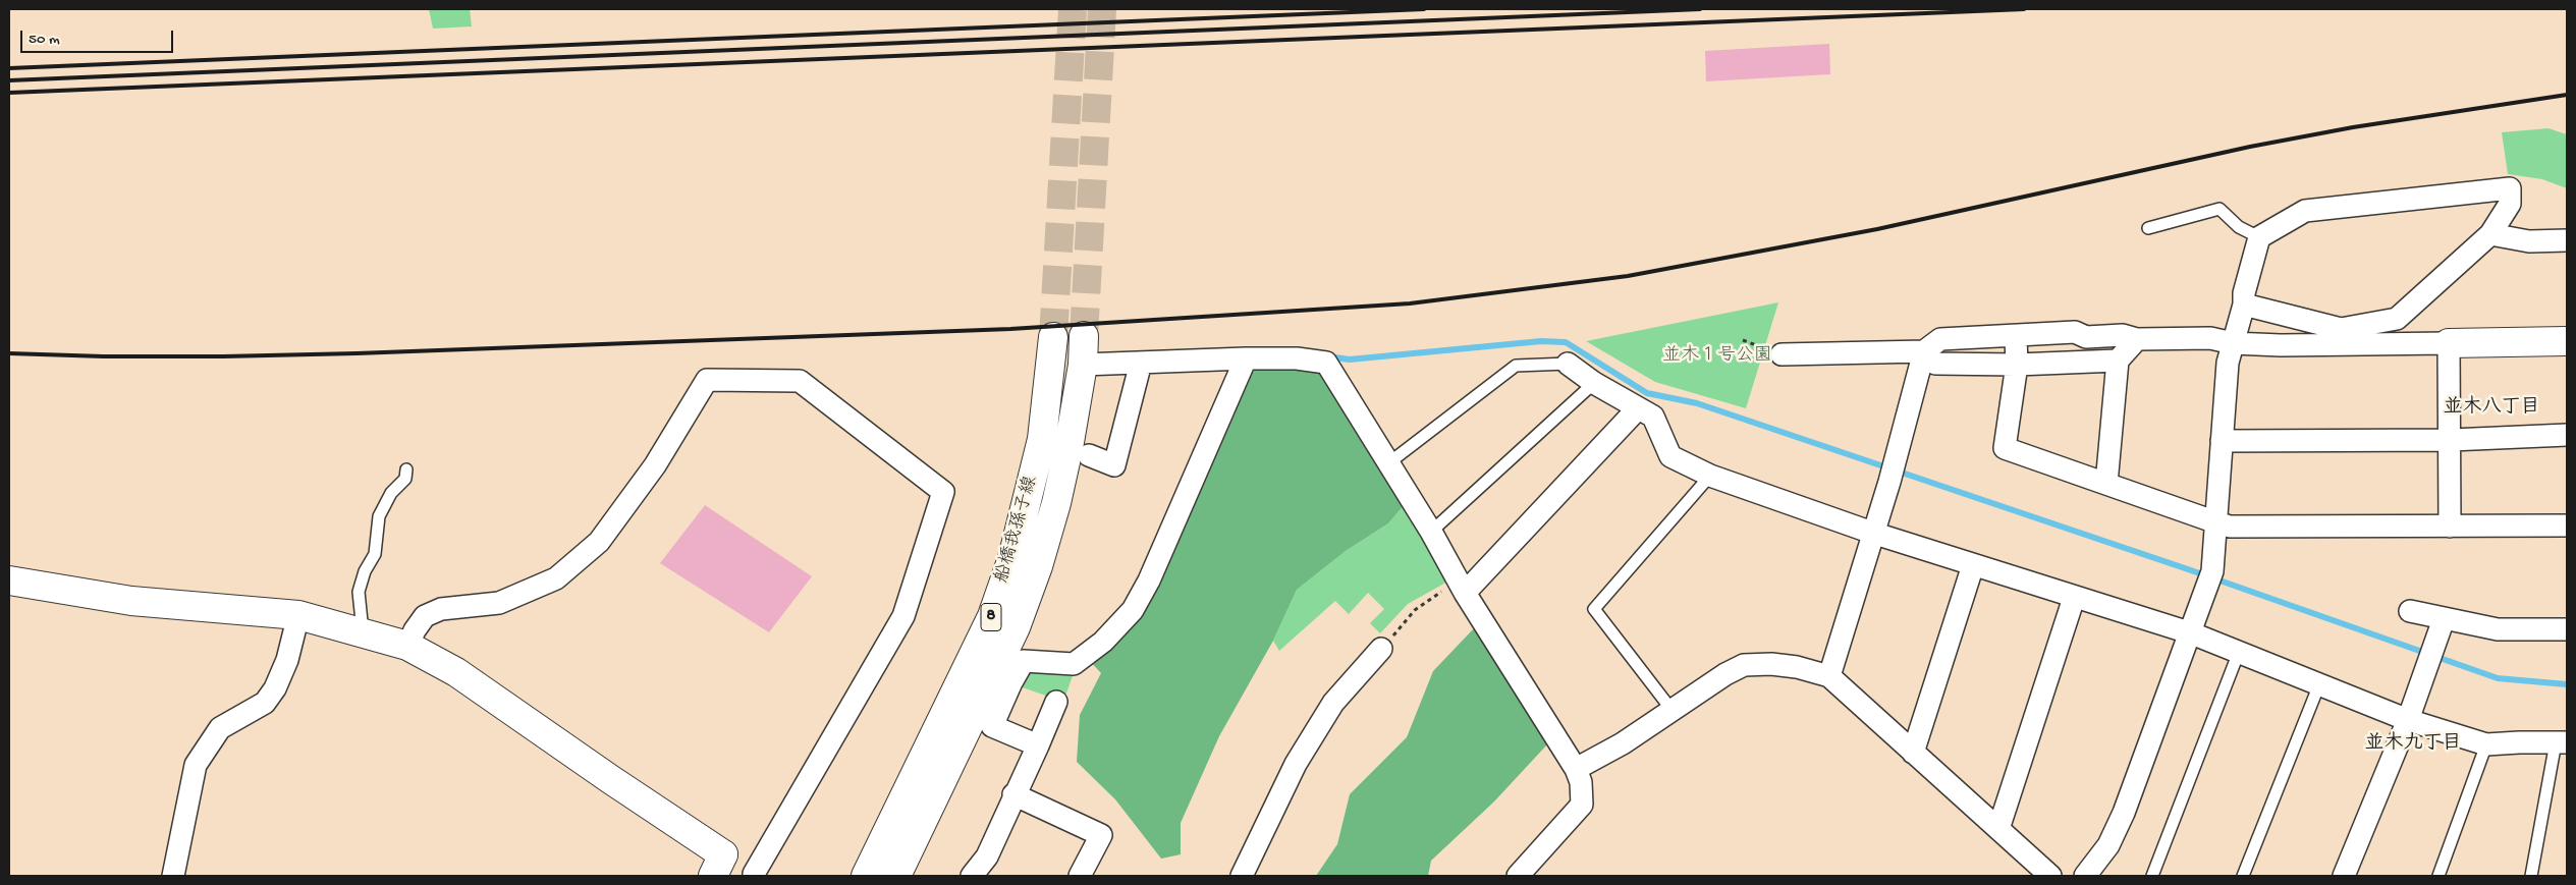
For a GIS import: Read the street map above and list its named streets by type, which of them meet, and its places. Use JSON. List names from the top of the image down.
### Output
{
  "streets": {
    "main road": ["船橋我孫子線", "8"]
  },
  "districts": ["並木八丁目", "並木九丁目"],
  "parks": ["並木１号公園"],
  "scale_bar": "50 m"
}
